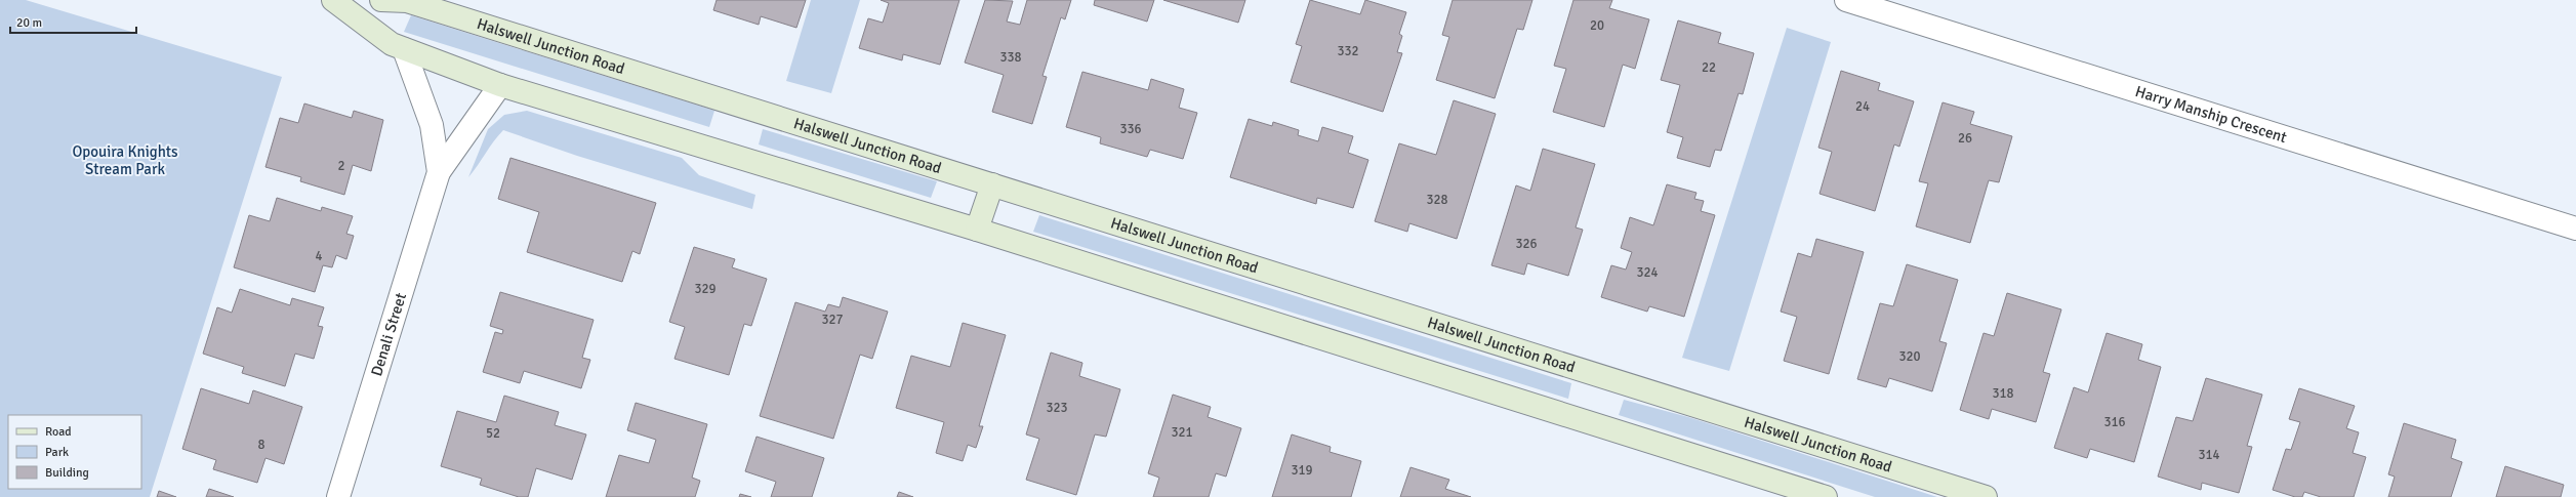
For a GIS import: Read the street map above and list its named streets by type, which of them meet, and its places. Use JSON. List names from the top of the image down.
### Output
{
  "streets": {
    "main road": ["Halswell Junction Road"],
    "street": ["Harry Manship Crescent", "Denali Street"]
  },
  "parks": ["Opouira Knights Stream Park"],
  "house_numbers": [
    "20",
    "332",
    "338",
    "22",
    "24",
    "336",
    "26",
    "2",
    "328",
    "326",
    "4",
    "324",
    "329",
    "327",
    "320",
    "318",
    "323",
    "316",
    "321",
    "52",
    "8",
    "314",
    "319"
  ],
  "legend": ["Road", "Park", "Building"],
  "scale_bar": "20 m"
}
